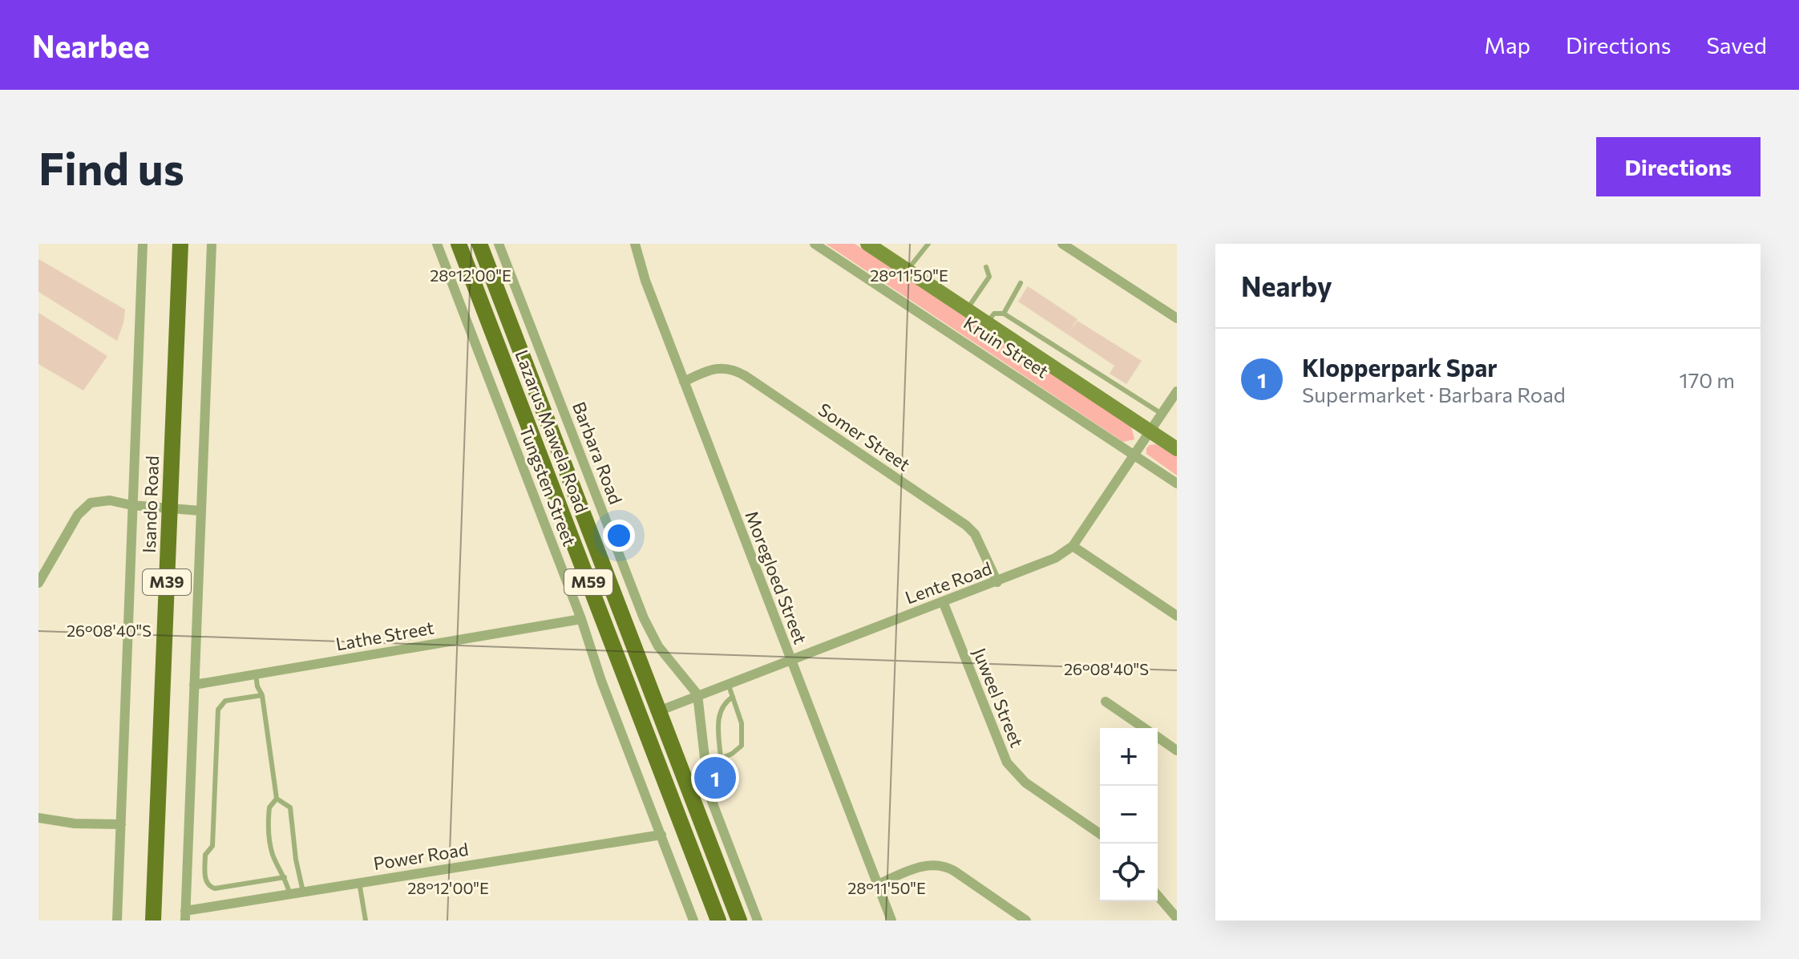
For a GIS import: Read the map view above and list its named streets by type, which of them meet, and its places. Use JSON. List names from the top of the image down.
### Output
{
  "streets": {
    "main road": [
      "Kruin Street",
      "Lazarus Mawela Road",
      "Isando Road",
      "M39",
      "M59"
    ],
    "street": [
      "Somer Street",
      "Barbara Road",
      "Tungsten Street",
      "Moregloed Street",
      "Lente Road",
      "Lathe Street",
      "Juweel Street",
      "Power Road"
    ]
  },
  "crossings": [
    ["Kruin Street", "Lente Road"],
    ["Lazarus Mawela Road", "Lente Road"],
    ["Somer Street", "Moregloed Street"],
    ["Somer Street", "Lente Road"],
    ["Barbara Road", "Lente Road"],
    ["Tungsten Street", "Lathe Street"],
    ["Tungsten Street", "Power Road"],
    ["Moregloed Street", "Lente Road"],
    ["Lente Road", "Juweel Street"]
  ],
  "page": {
    "header": "Nearbee",
    "nav": ["Map", "Directions", "Saved"],
    "buttons": "Directions",
    "title": "Find us",
    "heading": "Nearby",
    "list": [
      {
        "mark": "1",
        "name": "Klopperpark Spar",
        "note": "Supermarket · Barbara Road",
        "value": "170 m"
      }
    ],
    "map_buttons": ["+", "−"],
    "pins": "1"
  },
  "coordinates": ["28°12'00\"E", "28°11'50\"E", "26°08'40\"S"]
}
